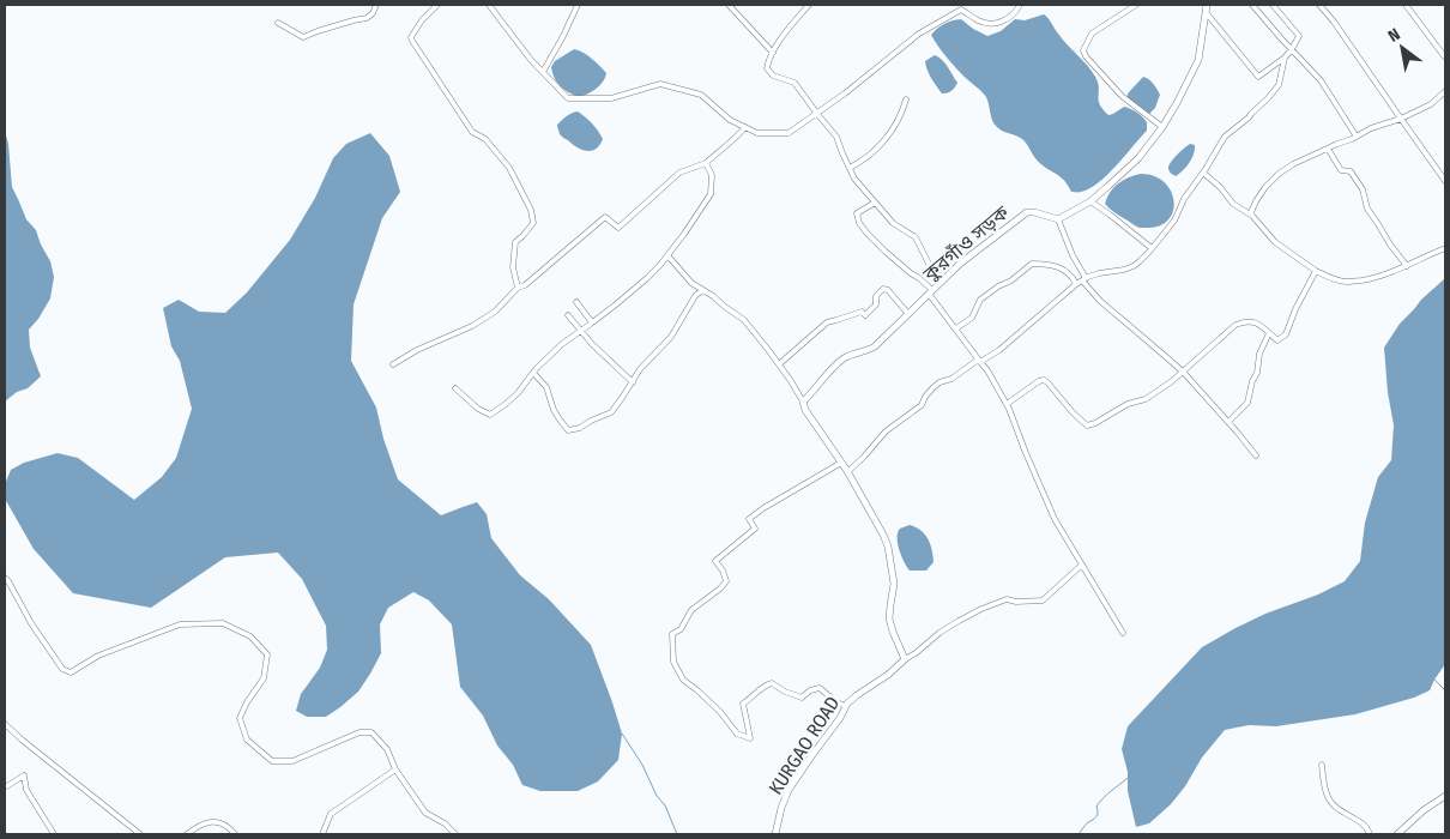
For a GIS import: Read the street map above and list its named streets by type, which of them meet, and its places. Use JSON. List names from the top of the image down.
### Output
{
  "streets": {
    "street": ["কুরগাঁও সড়ক", "KURGAO ROAD"]
  },
  "north": "top left"
}
